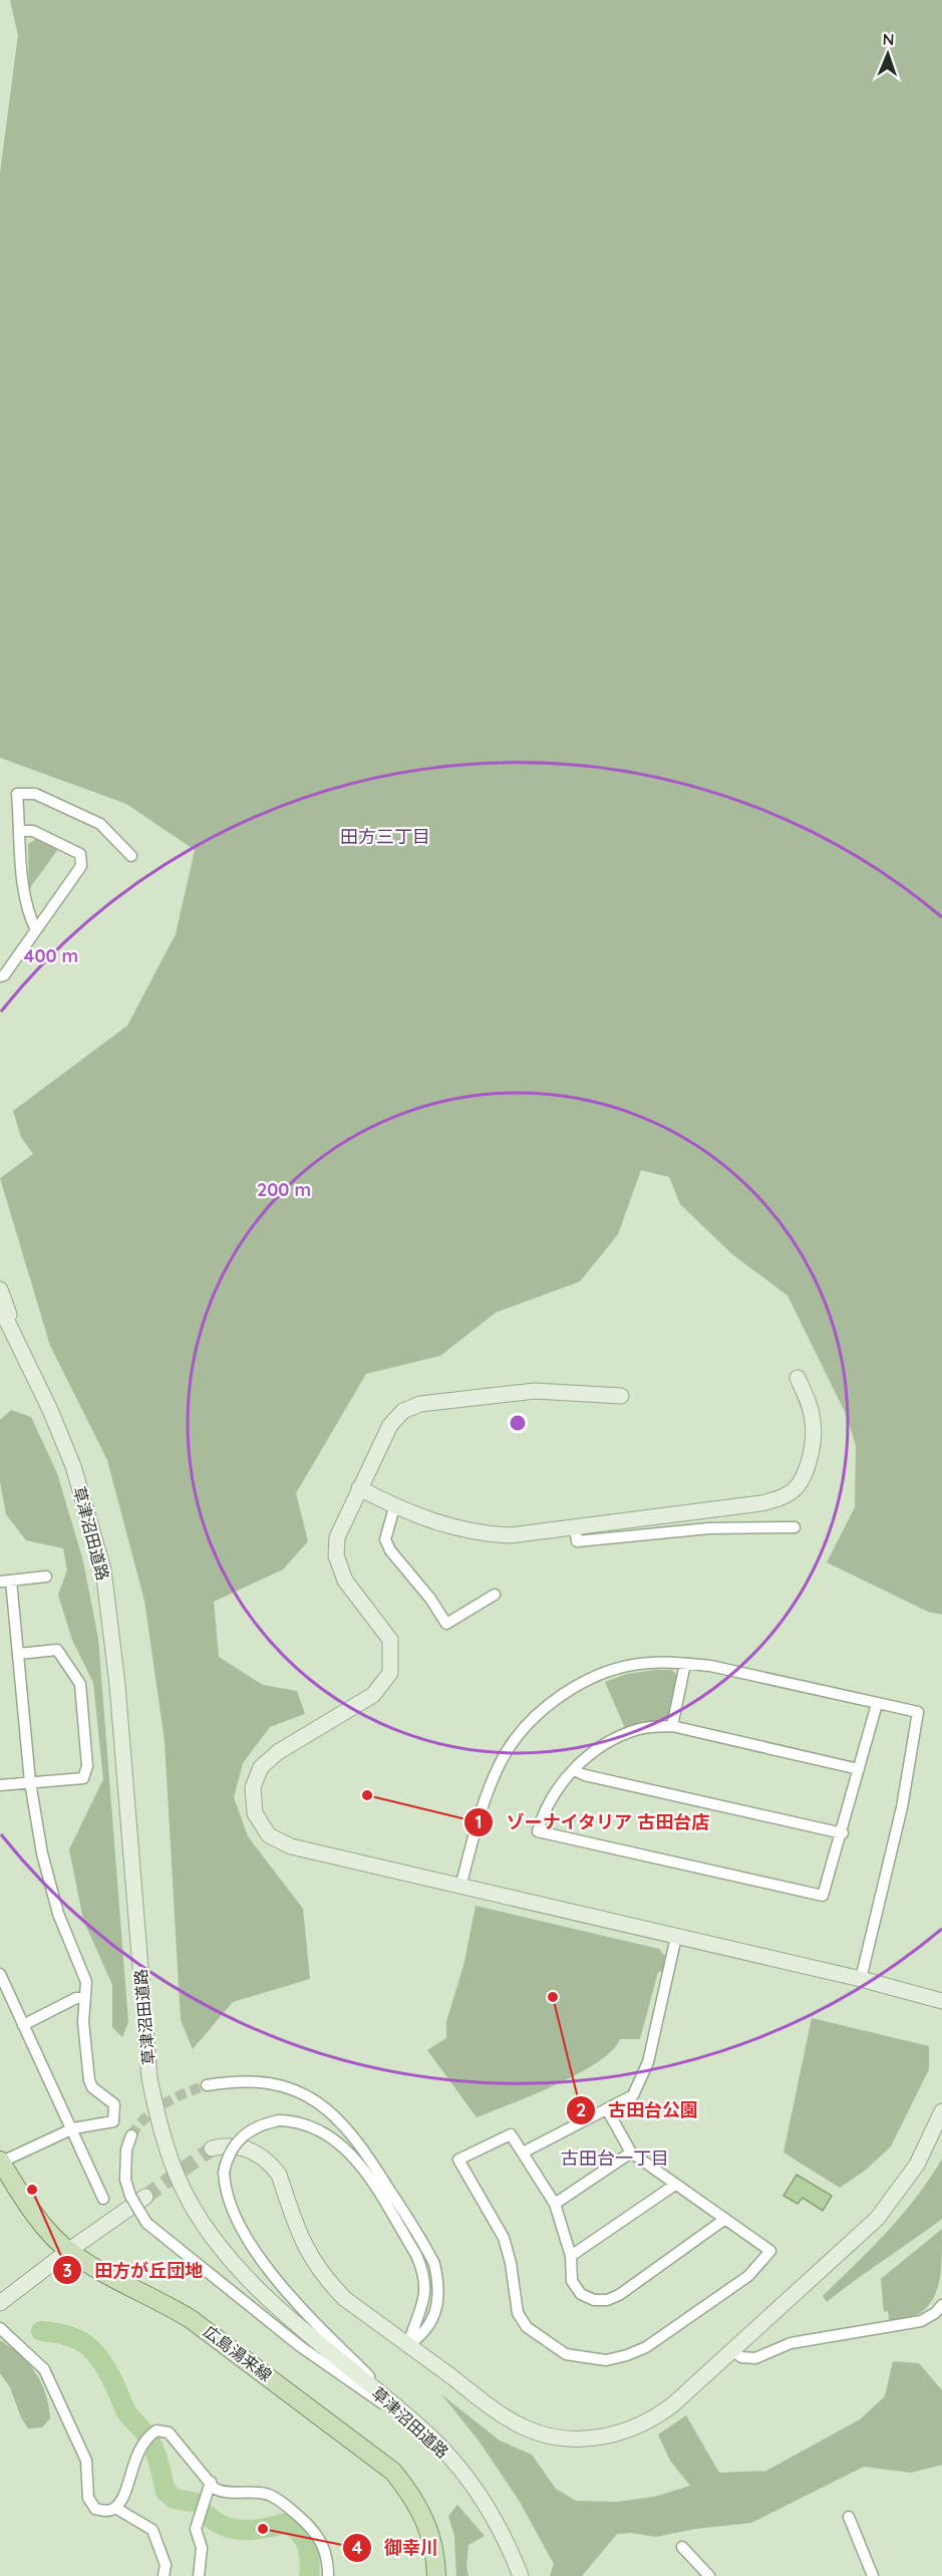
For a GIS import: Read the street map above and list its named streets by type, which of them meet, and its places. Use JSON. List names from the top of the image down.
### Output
{
  "streets": {
    "main road": ["広島湯来線"],
    "street": ["草津沼田道路"]
  },
  "districts": ["田方三丁目", "古田台一丁目"],
  "places": [
    "ゾーナイタリア 古田台店",
    "古田台公園",
    "田方が丘団地",
    "御幸川"
  ],
  "north": "top",
  "rings": ["400 m", "200 m"]
}
